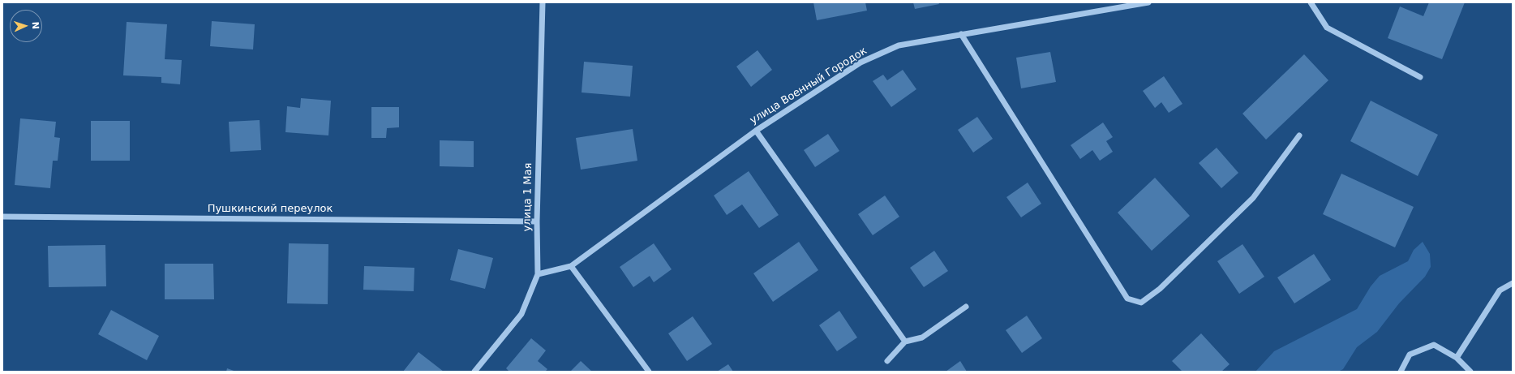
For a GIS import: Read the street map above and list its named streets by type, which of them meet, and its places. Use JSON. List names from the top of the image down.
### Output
{
  "streets": {
    "street": ["улица Военный Городок", "улица 1 Мая", "Пушкинский переулок"]
  },
  "crossings": [
    ["улица Военный Городок", "улица 1 Мая"],
    ["улица 1 Мая", "Пушкинский переулок"]
  ],
  "north": "right"
}
